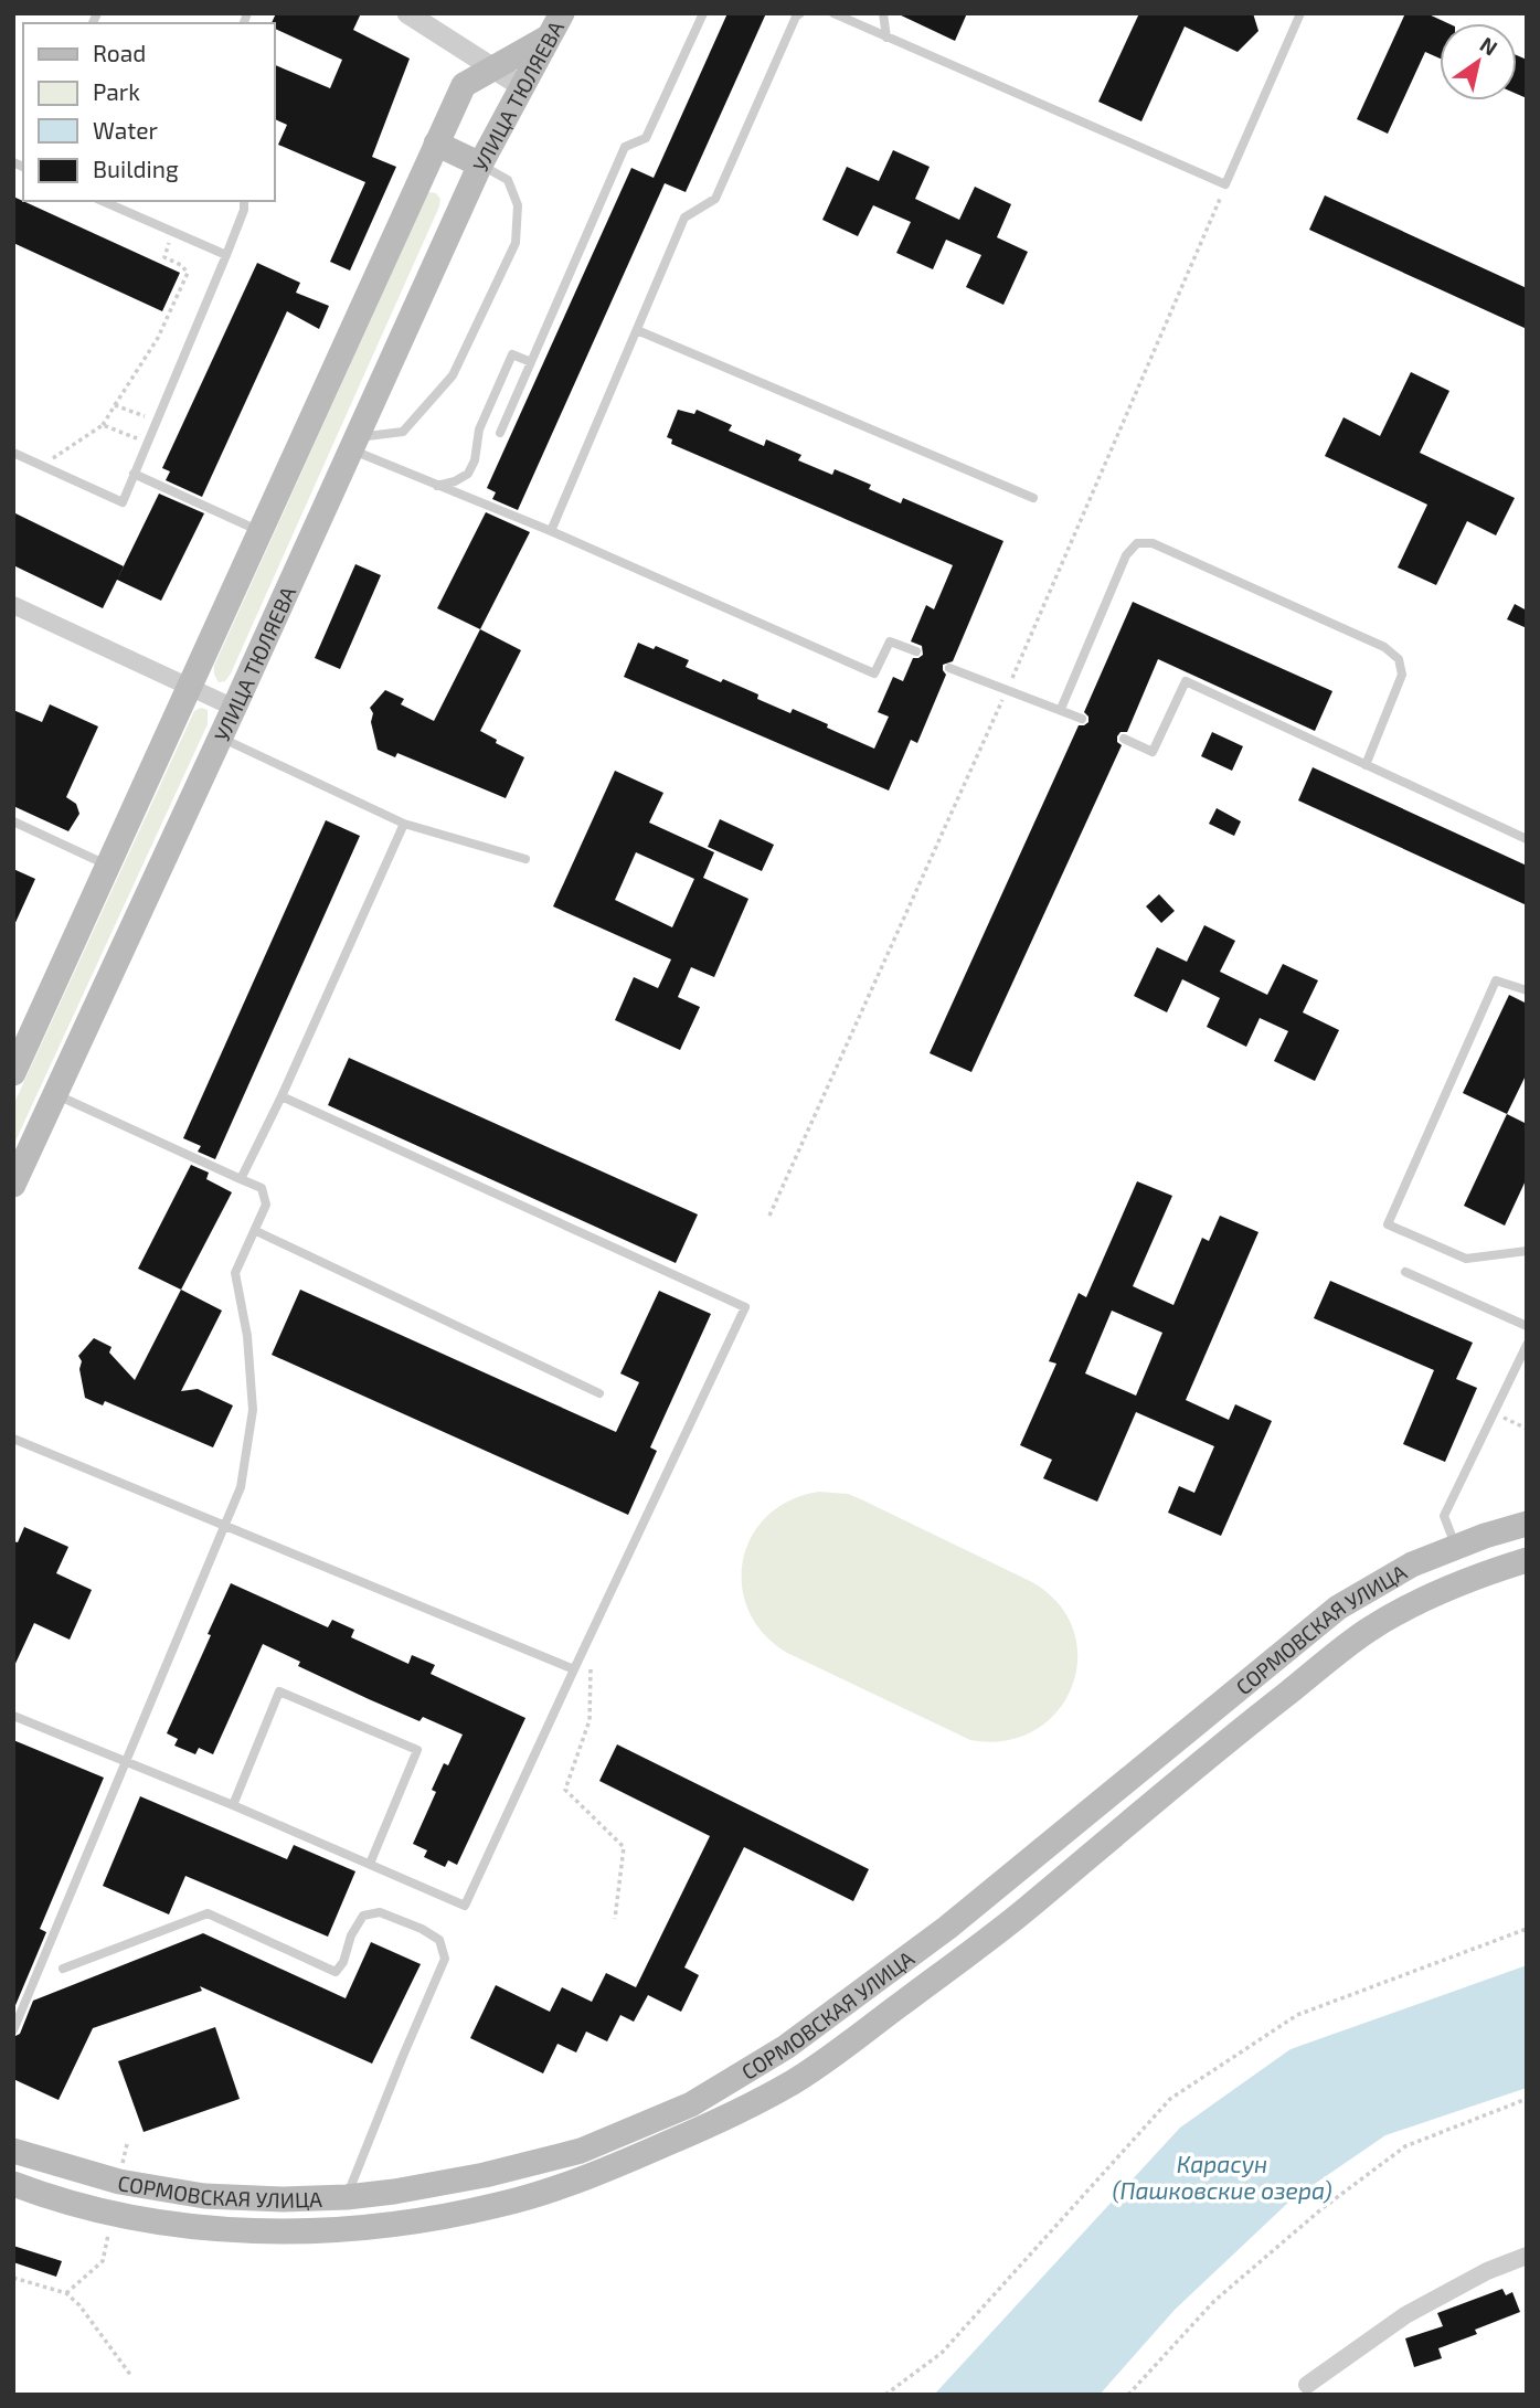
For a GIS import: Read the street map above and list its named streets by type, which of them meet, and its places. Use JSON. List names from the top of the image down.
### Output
{
  "streets": {
    "main road": ["УЛИЦА ТЮЛЯЕВА", "СОРМОВСКАЯ УЛИЦА"]
  },
  "water": ["Карасун (Пашковские озера)"],
  "legend": [
    "Road",
    "Park",
    "Water",
    "Building"
  ],
  "north": "top right"
}
